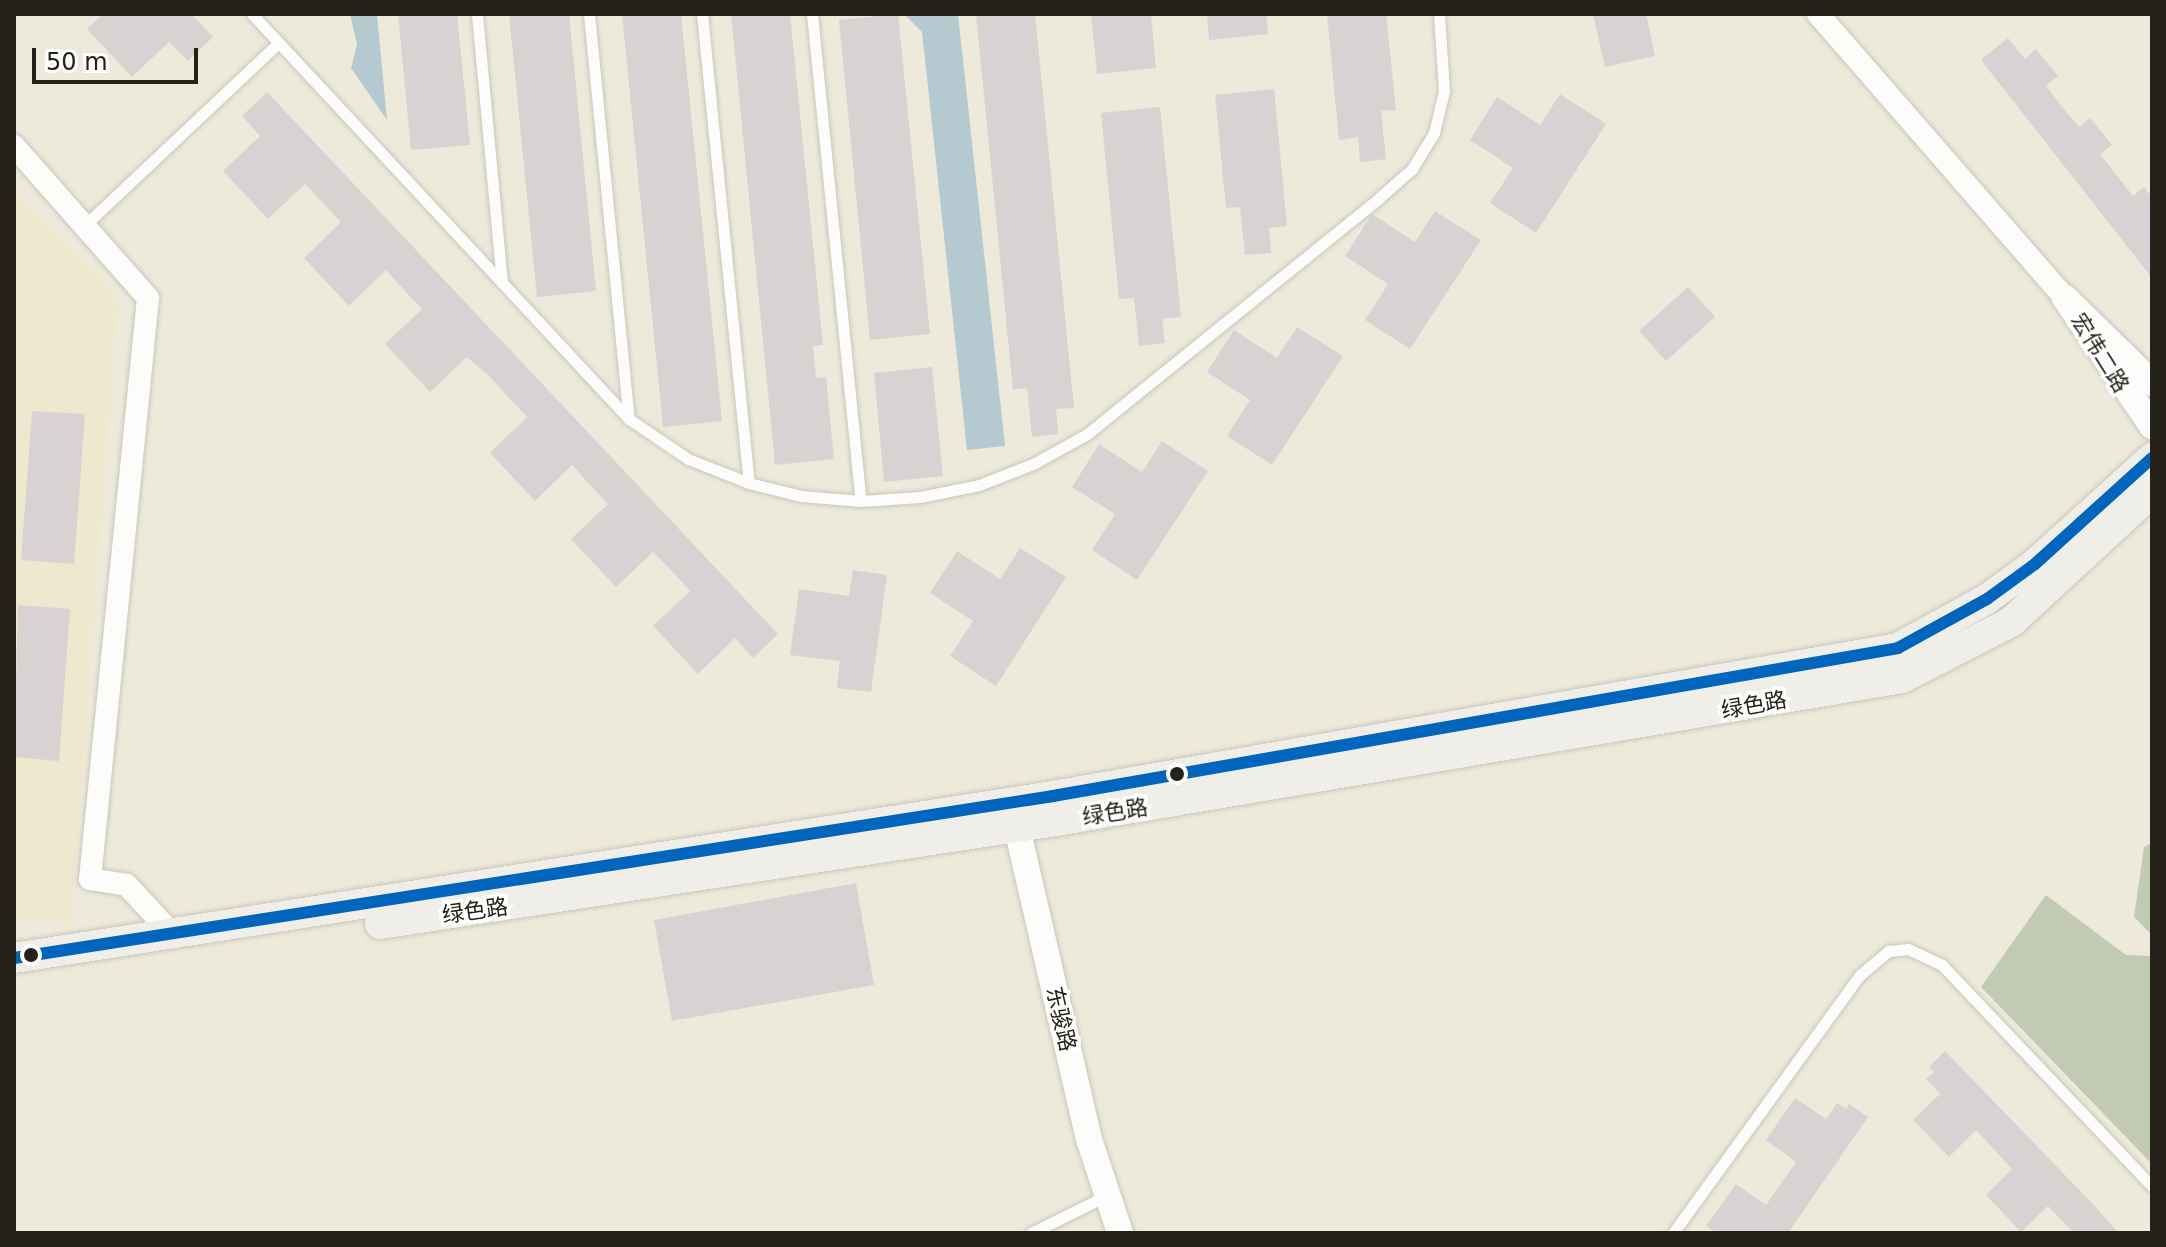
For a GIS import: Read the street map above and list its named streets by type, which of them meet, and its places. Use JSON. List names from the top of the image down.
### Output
{
  "streets": {
    "main road": ["绿色路"],
    "street": ["宏伟二路", "东骏路"]
  },
  "crossings": [
    ["绿色路", "东骏路"]
  ],
  "scale_bar": "50 m"
}
